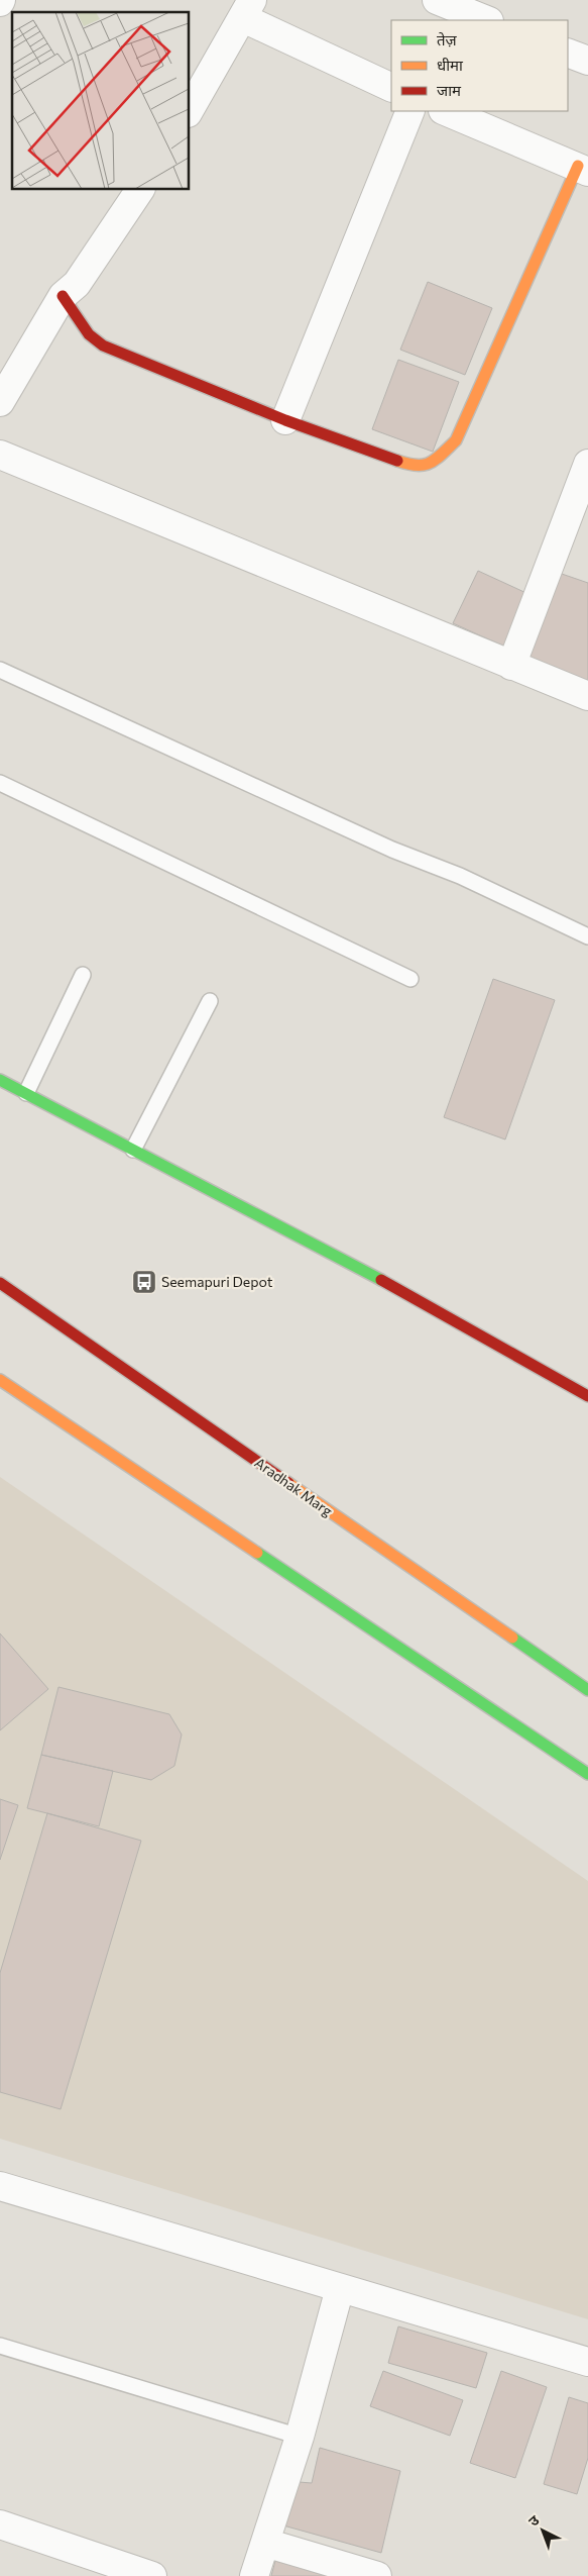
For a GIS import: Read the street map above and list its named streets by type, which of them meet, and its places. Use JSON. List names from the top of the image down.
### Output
{
  "streets": {
    "street": ["Aradhak Marg"]
  },
  "places": {
    "bus stop": ["Seemapuri Depot"]
  },
  "legend": ["तेज़", "धीमा", "जाम"],
  "north": "top left"
}
